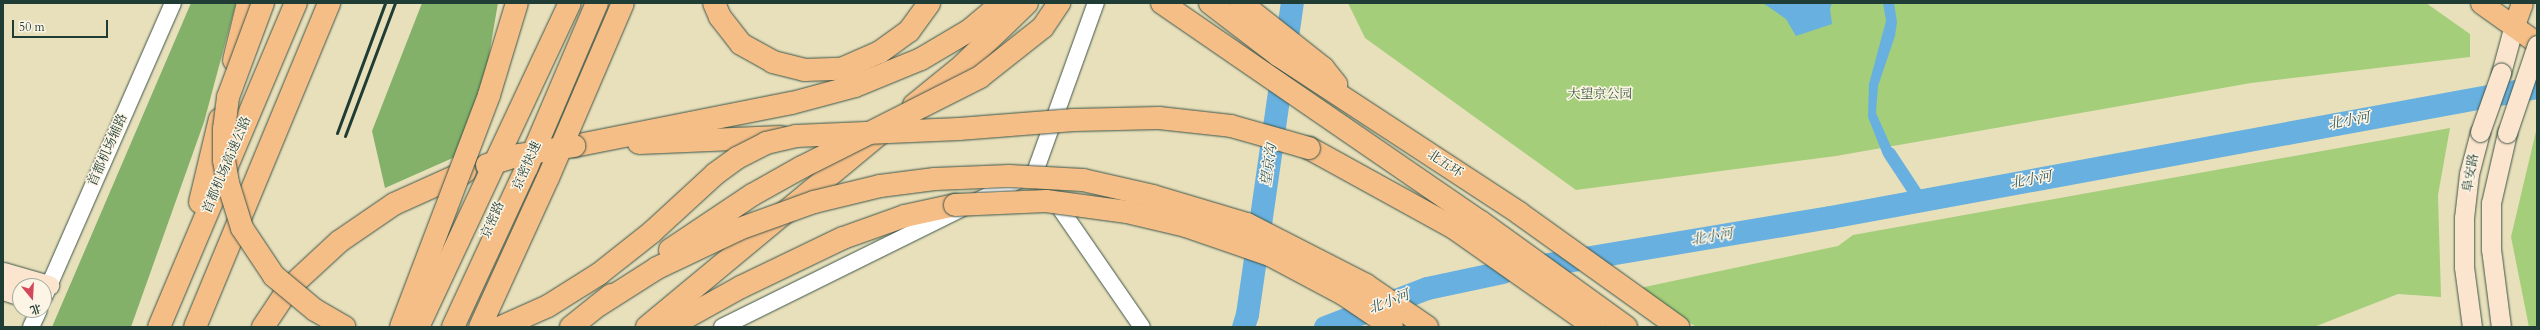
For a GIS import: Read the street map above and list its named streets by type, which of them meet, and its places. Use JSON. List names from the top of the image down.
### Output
{
  "streets": {
    "highway": ["北五环", "首都机场高速公路", "京密快速"],
    "main road": ["阜安路", "京密路"],
    "street": ["首都机场辅路"]
  },
  "water": ["北小河", "望京沟"],
  "parks": ["大望京公园"],
  "scale_bar": "50 m",
  "north": "bottom"
}
